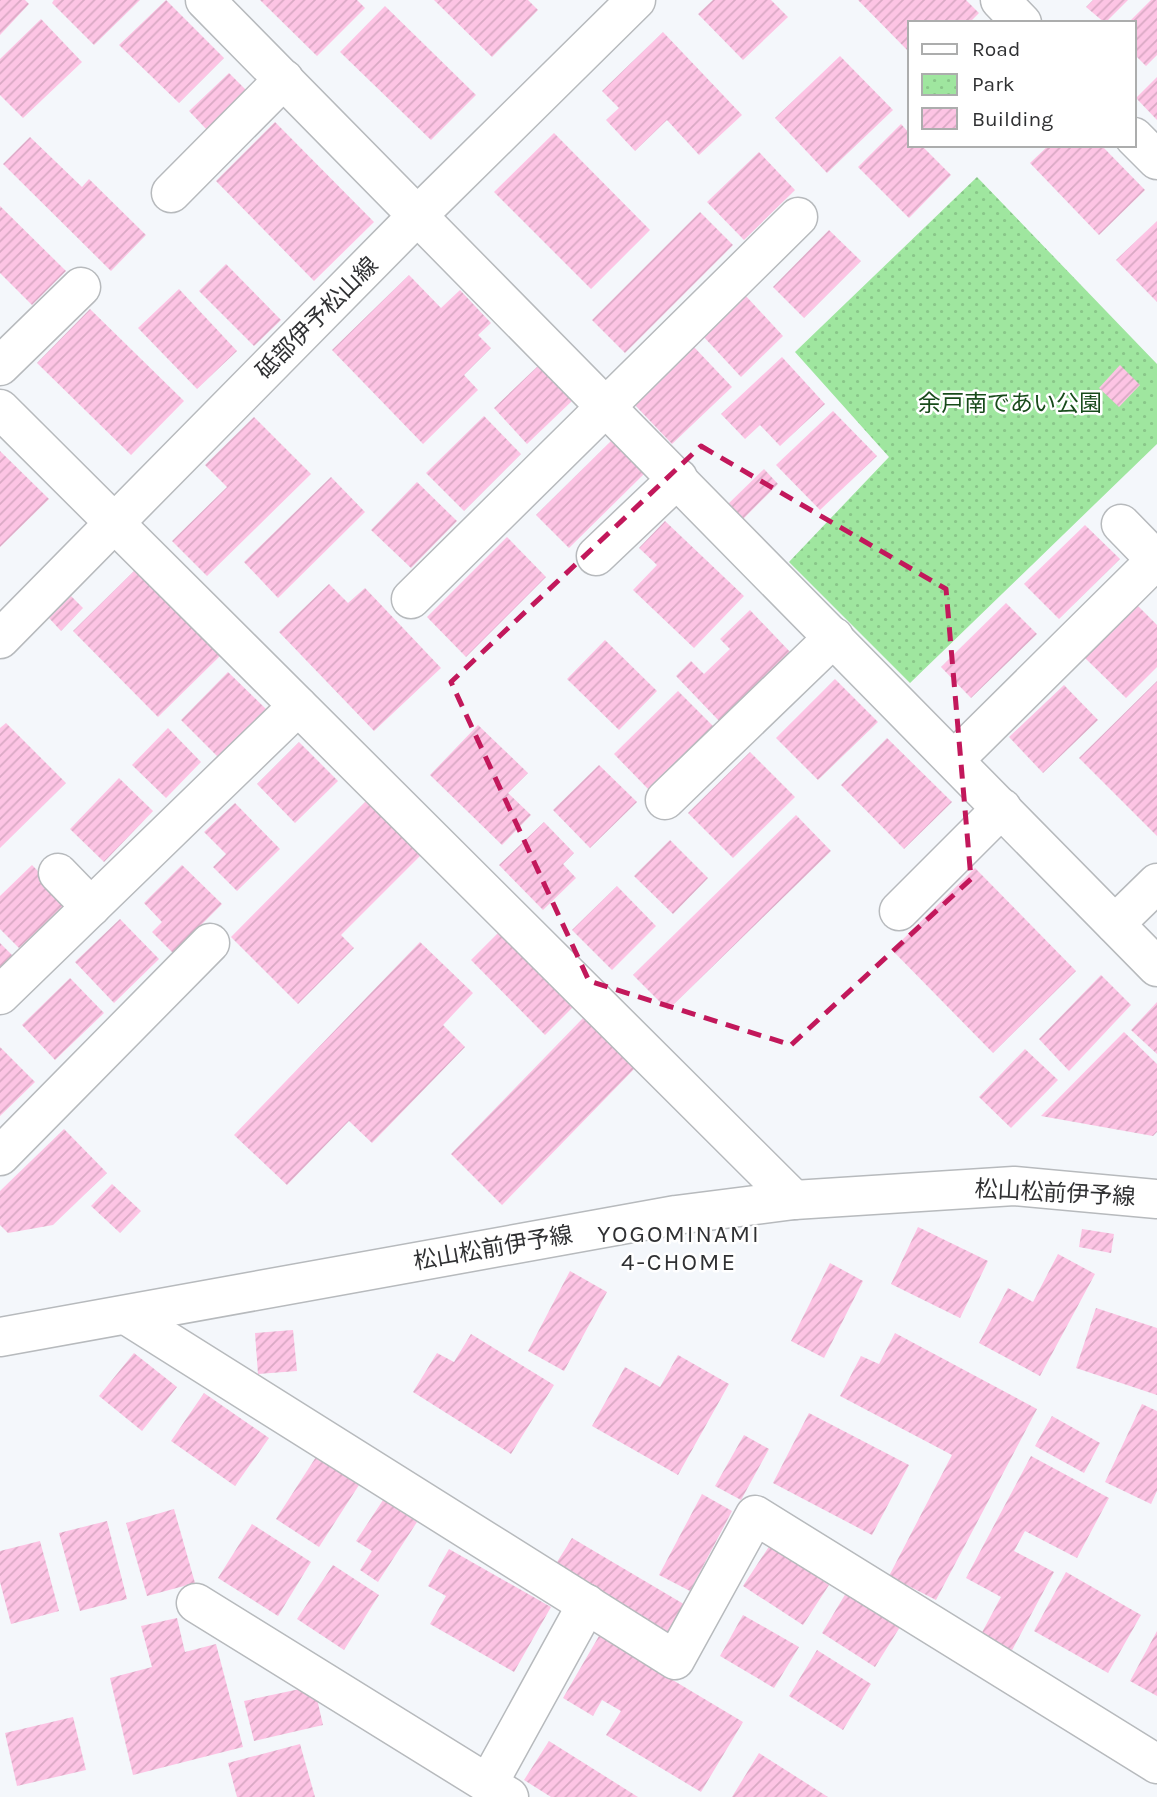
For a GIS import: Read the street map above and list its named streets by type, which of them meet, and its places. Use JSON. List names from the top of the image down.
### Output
{
  "streets": {
    "street": ["砥部伊予松山線", "松山松前伊予線"]
  },
  "districts": ["YOGOMINAMI 4-CHOME"],
  "parks": ["余戸南であい公園"],
  "legend": ["Road", "Park", "Building"]
}
